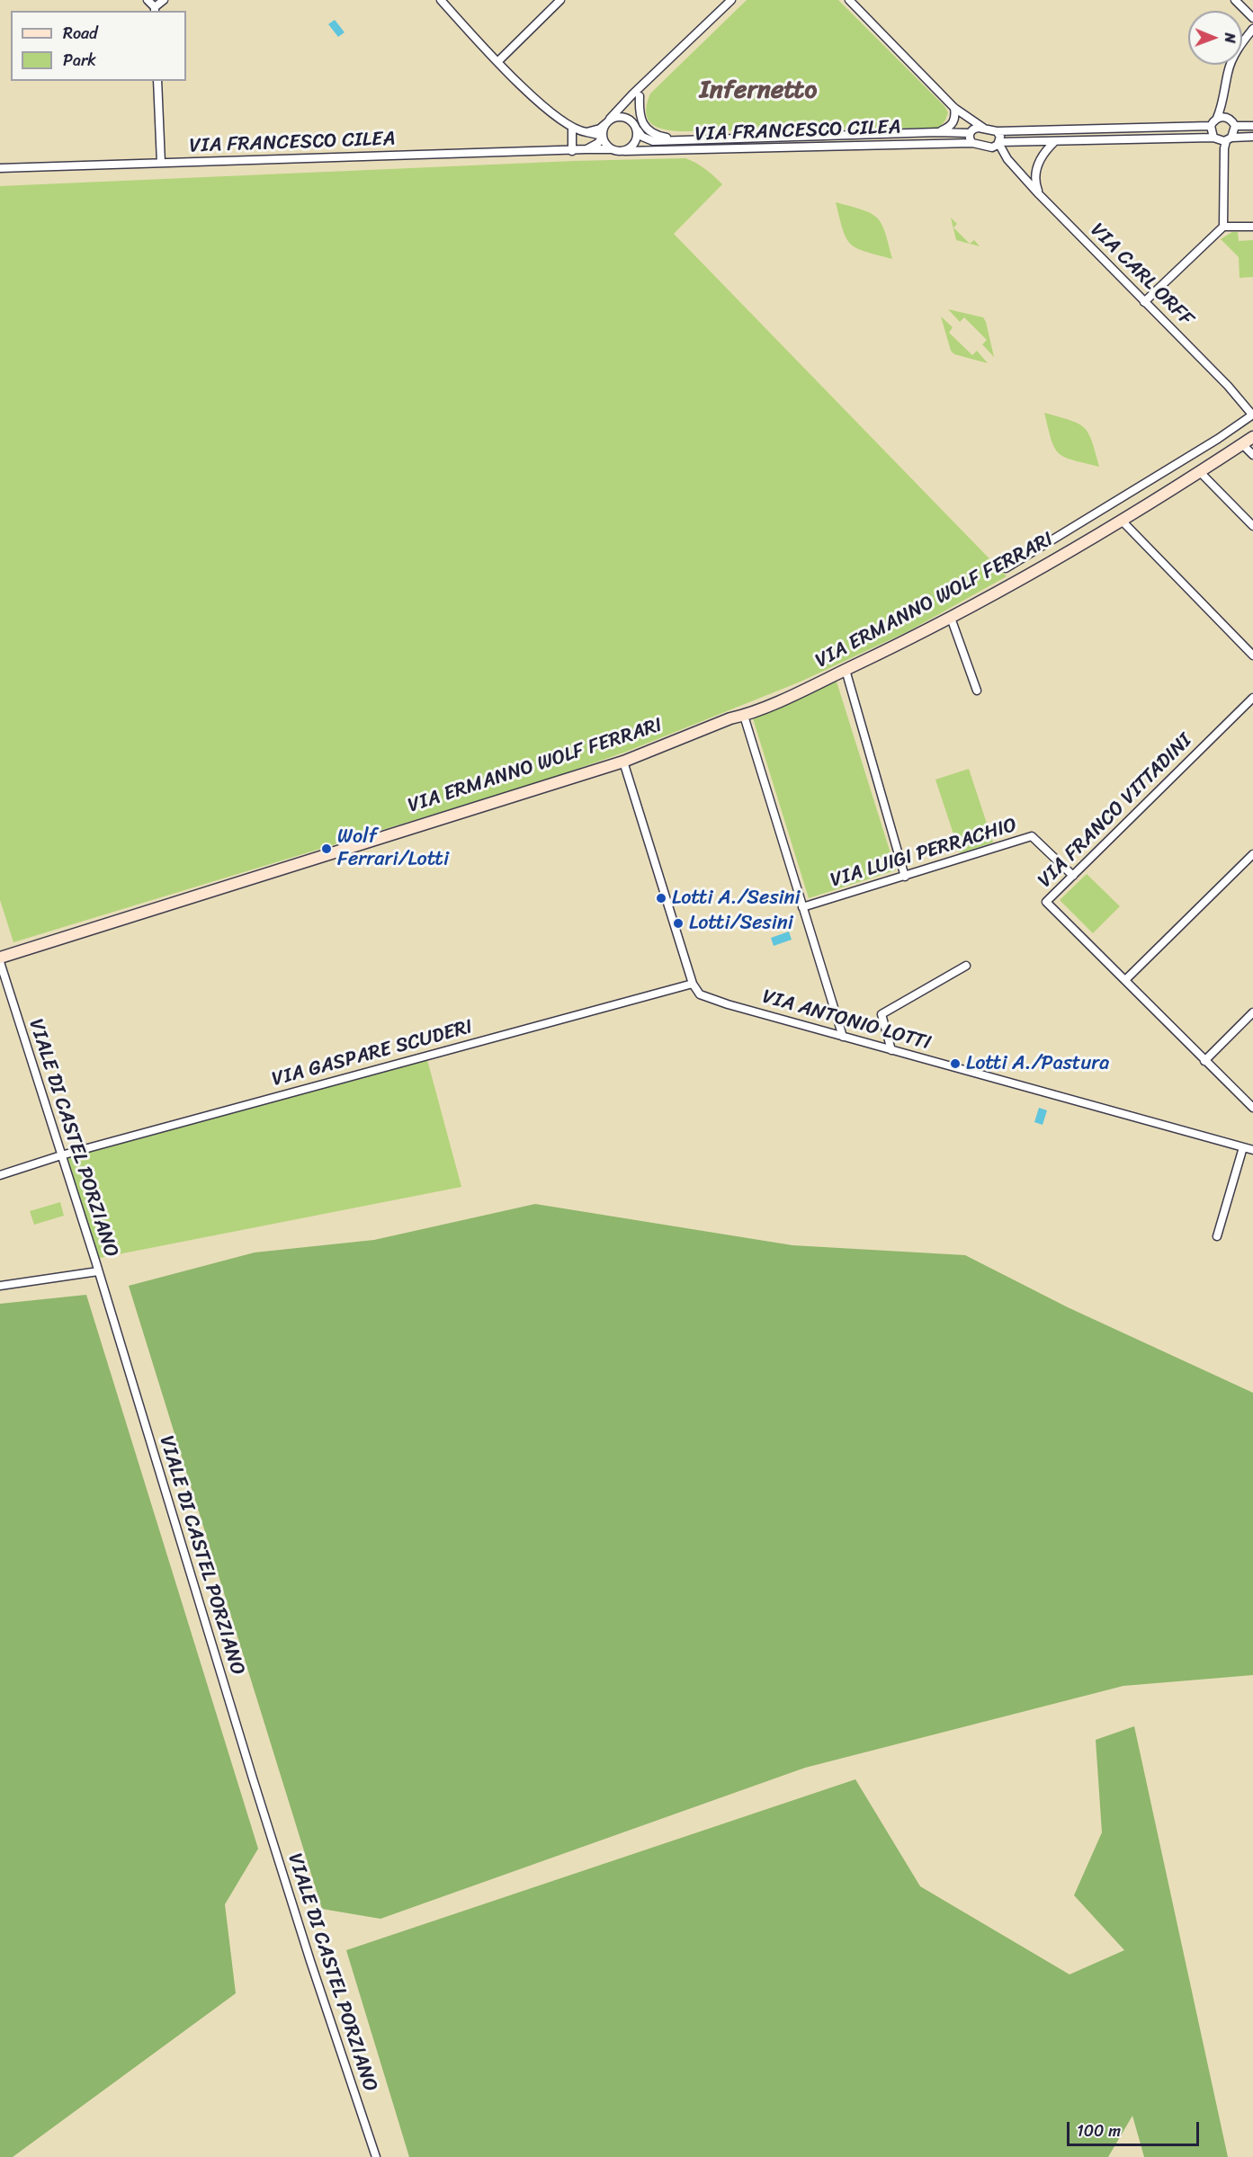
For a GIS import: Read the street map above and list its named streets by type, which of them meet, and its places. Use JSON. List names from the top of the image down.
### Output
{
  "streets": {
    "street": [
      "VIA FRANCESCO CILEA",
      "VIA CARL ORFF",
      "VIA ERMANNO WOLF FERRARI",
      "VIA FRANCO VITTADINI",
      "VIA LUIGI PERRACHIO",
      "VIA ANTONIO LOTTI",
      "VIA GASPARE SCUDERI",
      "VIALE DI CASTEL PORZIANO"
    ]
  },
  "crossings": [
    ["VIA FRANCESCO CILEA", "VIA CARL ORFF"],
    ["VIA CARL ORFF", "VIA ERMANNO WOLF FERRARI"],
    ["VIA FRANCO VITTADINI", "VIA LUIGI PERRACHIO"],
    ["VIA ANTONIO LOTTI", "VIA GASPARE SCUDERI"],
    ["VIA GASPARE SCUDERI", "VIALE DI CASTEL PORZIANO"]
  ],
  "districts": ["Infernetto"],
  "places": [
    "Wolf Ferrari/Lotti",
    "Lotti A./Sesini",
    "Lotti/Sesini",
    "Lotti A./Pastura"
  ],
  "legend": ["Road", "Park"],
  "scale_bar": "100 m",
  "north": "right"
}
